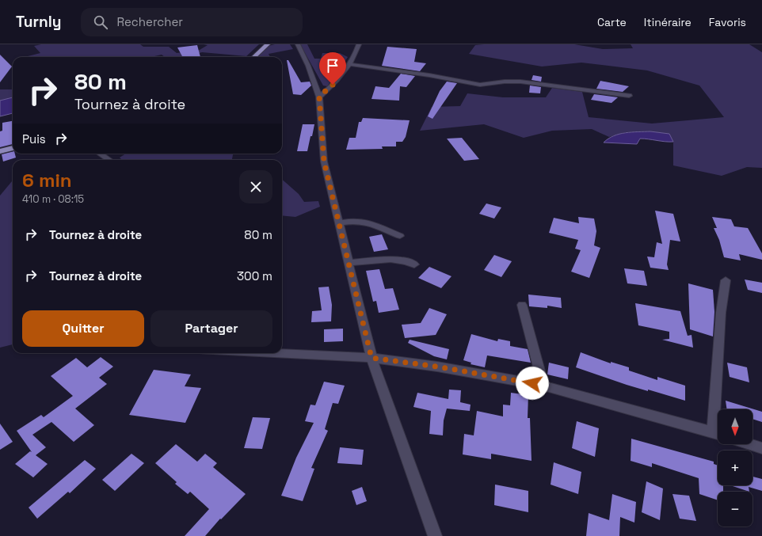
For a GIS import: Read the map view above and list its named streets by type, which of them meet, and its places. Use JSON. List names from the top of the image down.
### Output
{
  "north": "bottom",
  "page": {
    "header": "Turnly",
    "search": "Rechercher",
    "nav": ["Carte", "Itinéraire", "Favoris"],
    "turn": ["80 m", "Tournez à droite"],
    "then": "Puis",
    "heading": ["6 min", "410 m · 08:15"],
    "list": [
      {
        "name": "Tournez à droite",
        "value": "80 m"
      },
      {
        "name": "Tournez à droite",
        "value": "300 m"
      }
    ],
    "buttons": ["Quitter", "Partager"],
    "map_buttons": ["+", "−"]
  }
}
